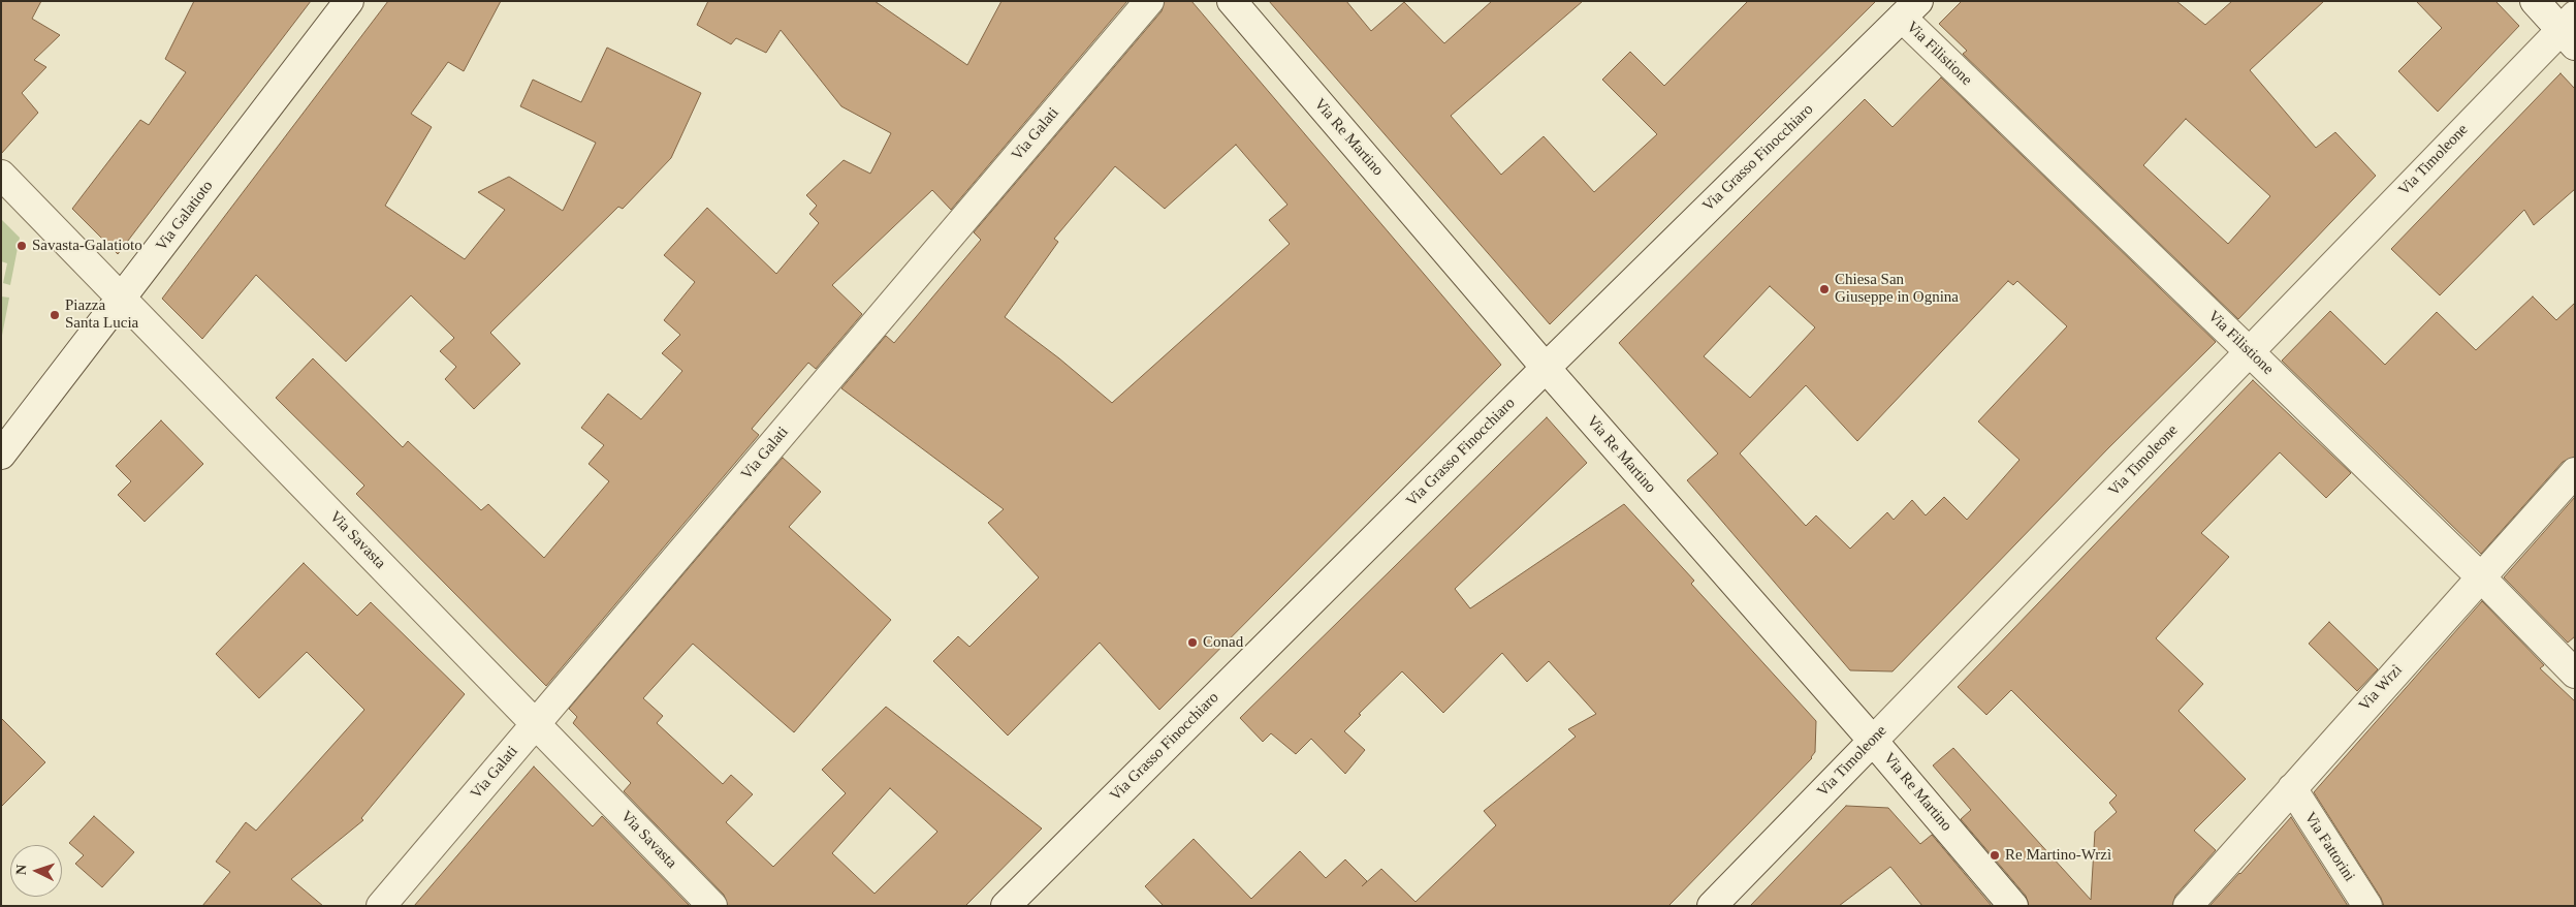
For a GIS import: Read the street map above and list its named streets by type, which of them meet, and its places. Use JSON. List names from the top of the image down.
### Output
{
  "streets": {
    "street": [
      "Via Filistione",
      "Via Galati",
      "Via Re Martino",
      "Via Grasso Finocchiaro",
      "Via Timoleone",
      "Via Galatioto",
      "Via Savasta",
      "Via Wrzì",
      "Via Fattorini"
    ]
  },
  "crossings": [
    ["Via Filistione", "Via Grasso Finocchiaro"],
    ["Via Filistione", "Via Timoleone"],
    ["Via Filistione", "Via Wrzì"],
    ["Via Galati", "Via Savasta"],
    ["Via Re Martino", "Via Grasso Finocchiaro"],
    ["Via Re Martino", "Via Timoleone"],
    ["Via Galatioto", "Via Savasta"],
    ["Via Wrzì", "Via Fattorini"]
  ],
  "places": [
    "Savasta-Galatioto",
    "Chiesa San Giuseppe in Ognina",
    "Piazza Santa Lucia",
    "Conad",
    "Re Martino-Wrzì"
  ],
  "north": "left"
}
